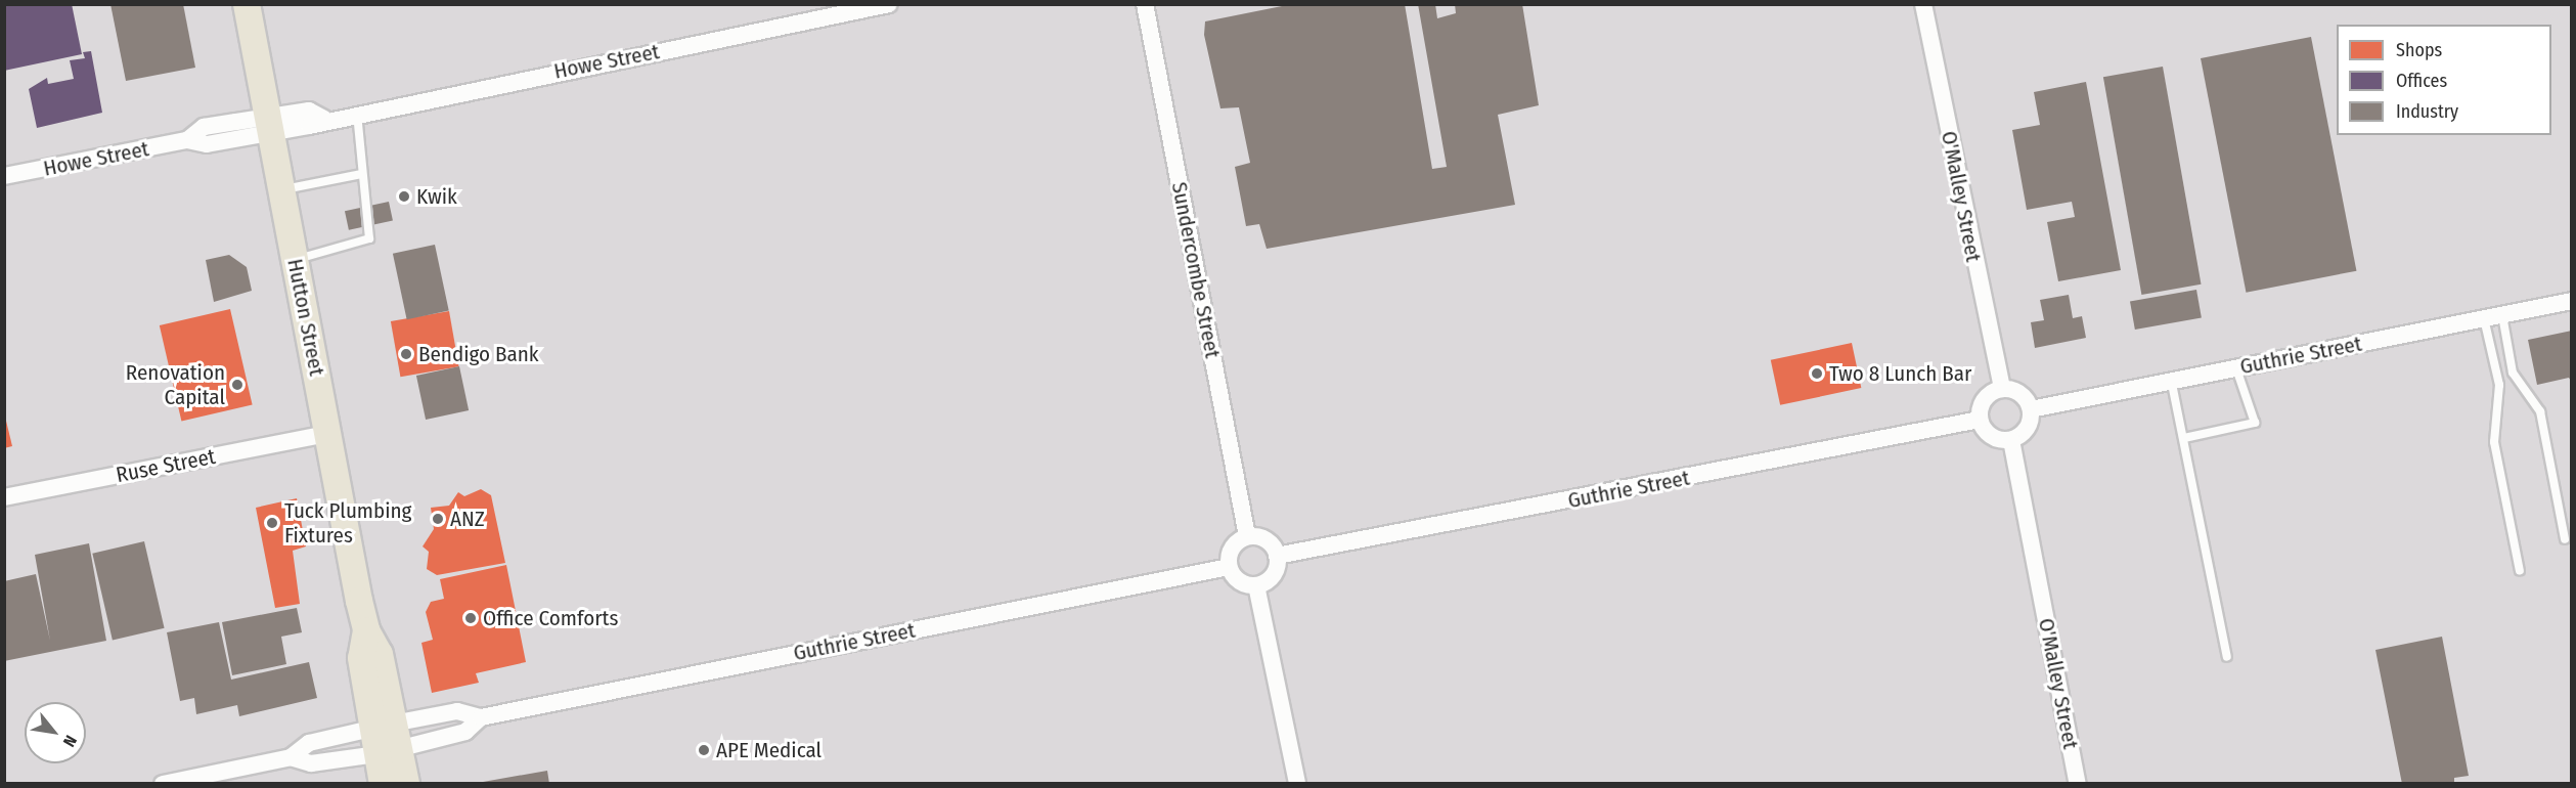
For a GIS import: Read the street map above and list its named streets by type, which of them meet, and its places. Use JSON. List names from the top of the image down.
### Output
{
  "streets": {
    "main road": ["Hutton Street"],
    "street": [
      "Howe Street",
      "O'Malley Street",
      "Sundercombe Street",
      "Guthrie Street",
      "Ruse Street"
    ]
  },
  "crossings": [
    ["Howe Street", "Hutton Street"],
    ["O'Malley Street", "Guthrie Street"],
    ["Sundercombe Street", "Guthrie Street"],
    ["Hutton Street", "Guthrie Street"],
    ["Hutton Street", "Ruse Street"]
  ],
  "places": [
    "Kwik",
    "Bendigo Bank",
    "Two 8 Lunch Bar",
    "Renovation Capital",
    "ANZ",
    "Tuck Plumbing Fixtures",
    "Office Comforts",
    "APE Medical"
  ],
  "legend": ["Shops", "Offices", "Industry"],
  "north": "bottom right"
}
